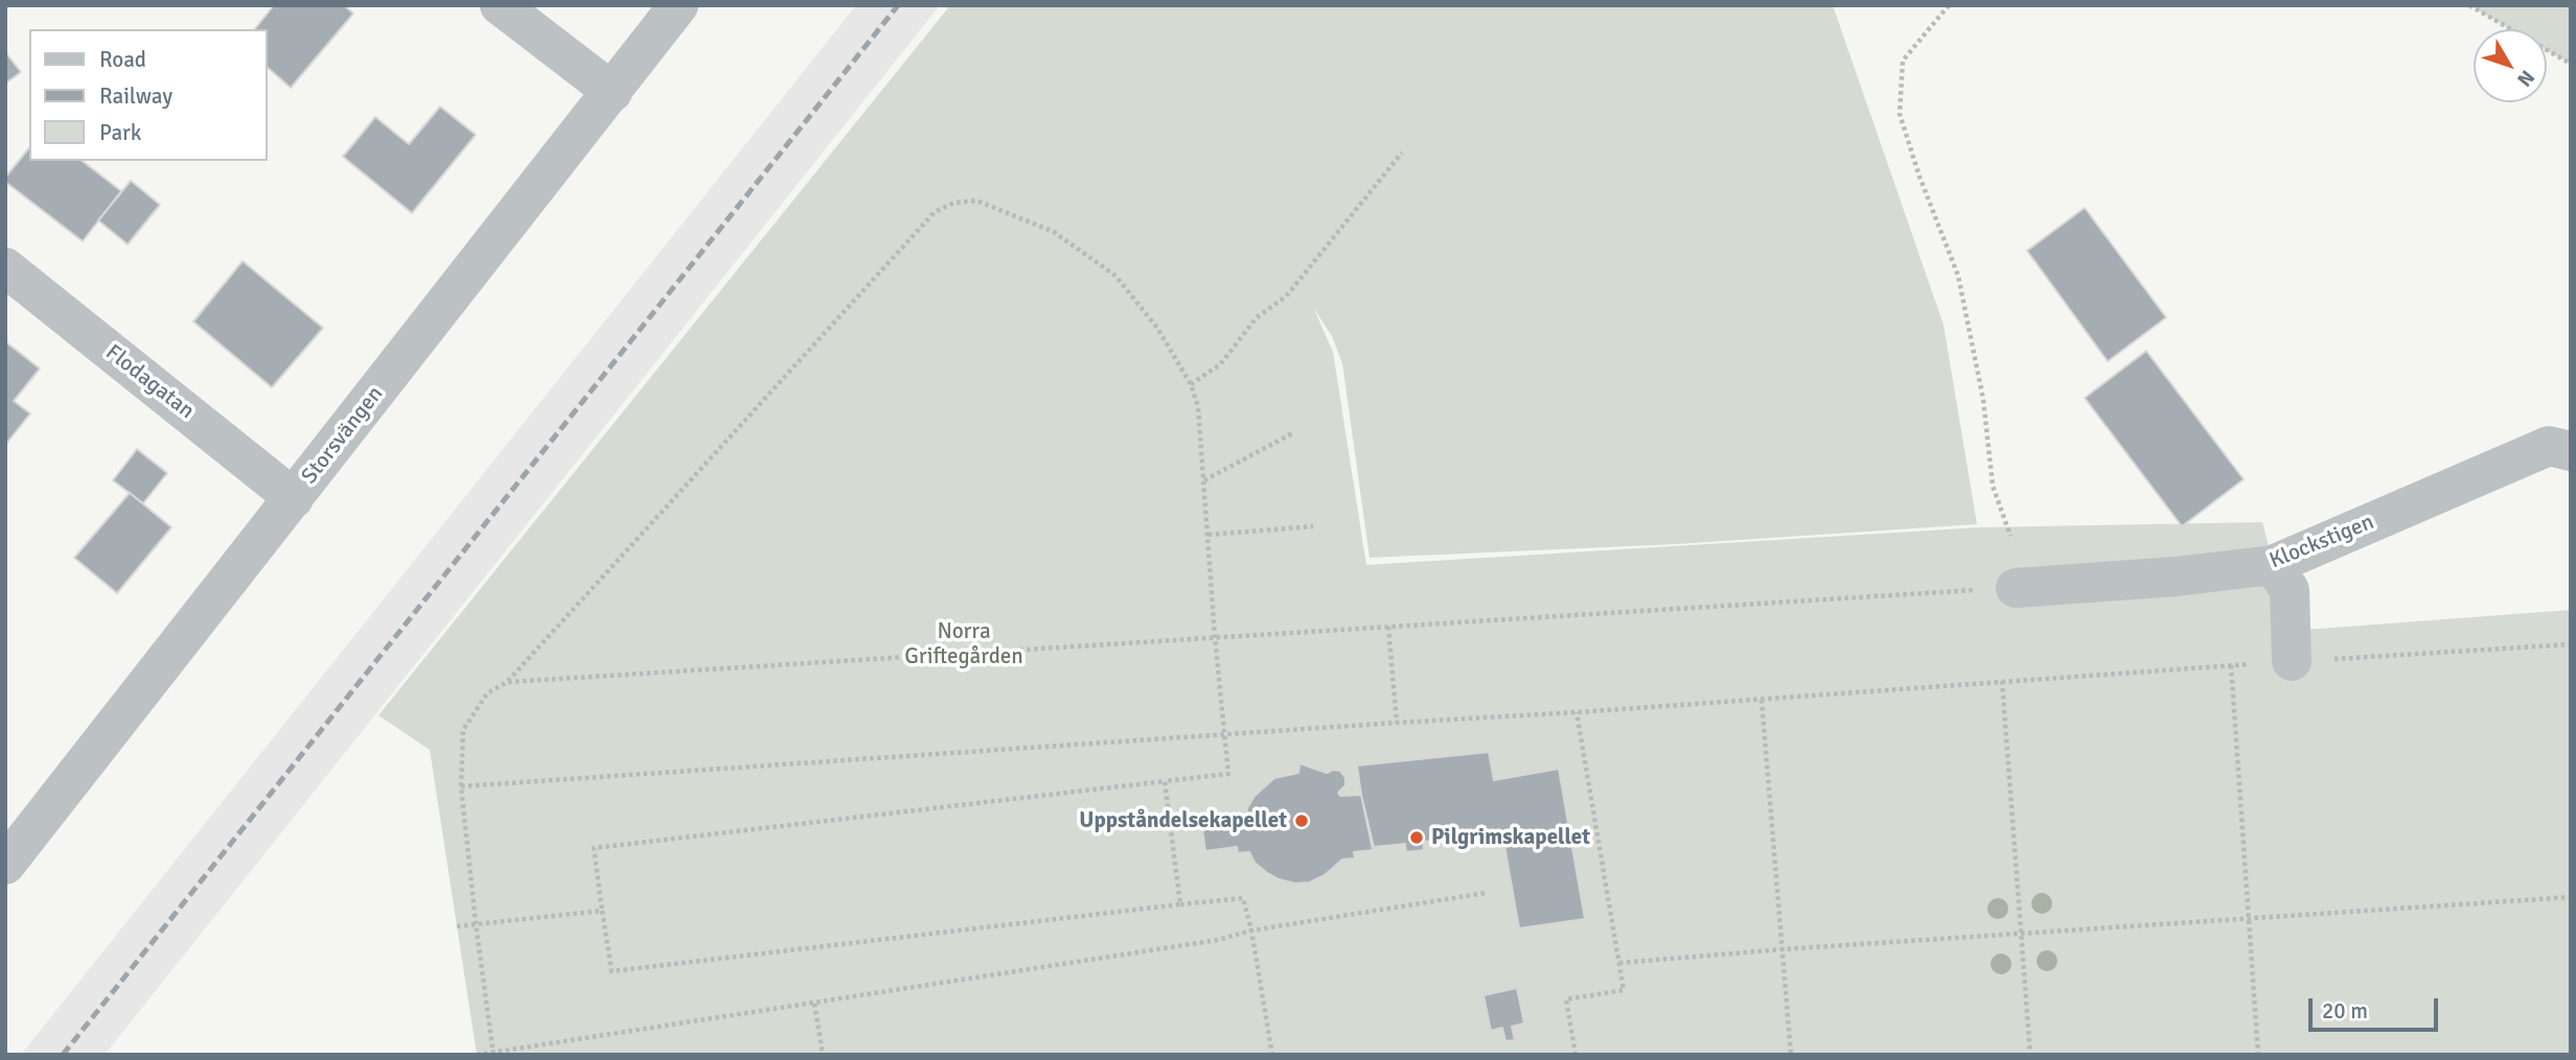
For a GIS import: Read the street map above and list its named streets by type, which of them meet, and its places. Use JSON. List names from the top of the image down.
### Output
{
  "streets": {
    "street": ["Flodagatan", "Storsvängen", "Klockstigen"]
  },
  "crossings": [
    ["Flodagatan", "Storsvängen"]
  ],
  "parks": ["Norra Griftegården"],
  "places": ["Uppståndelsekapellet", "Pilgrimskapellet"],
  "legend": ["Road", "Railway", "Park"],
  "scale_bar": "20 m",
  "north": "bottom right"
}
